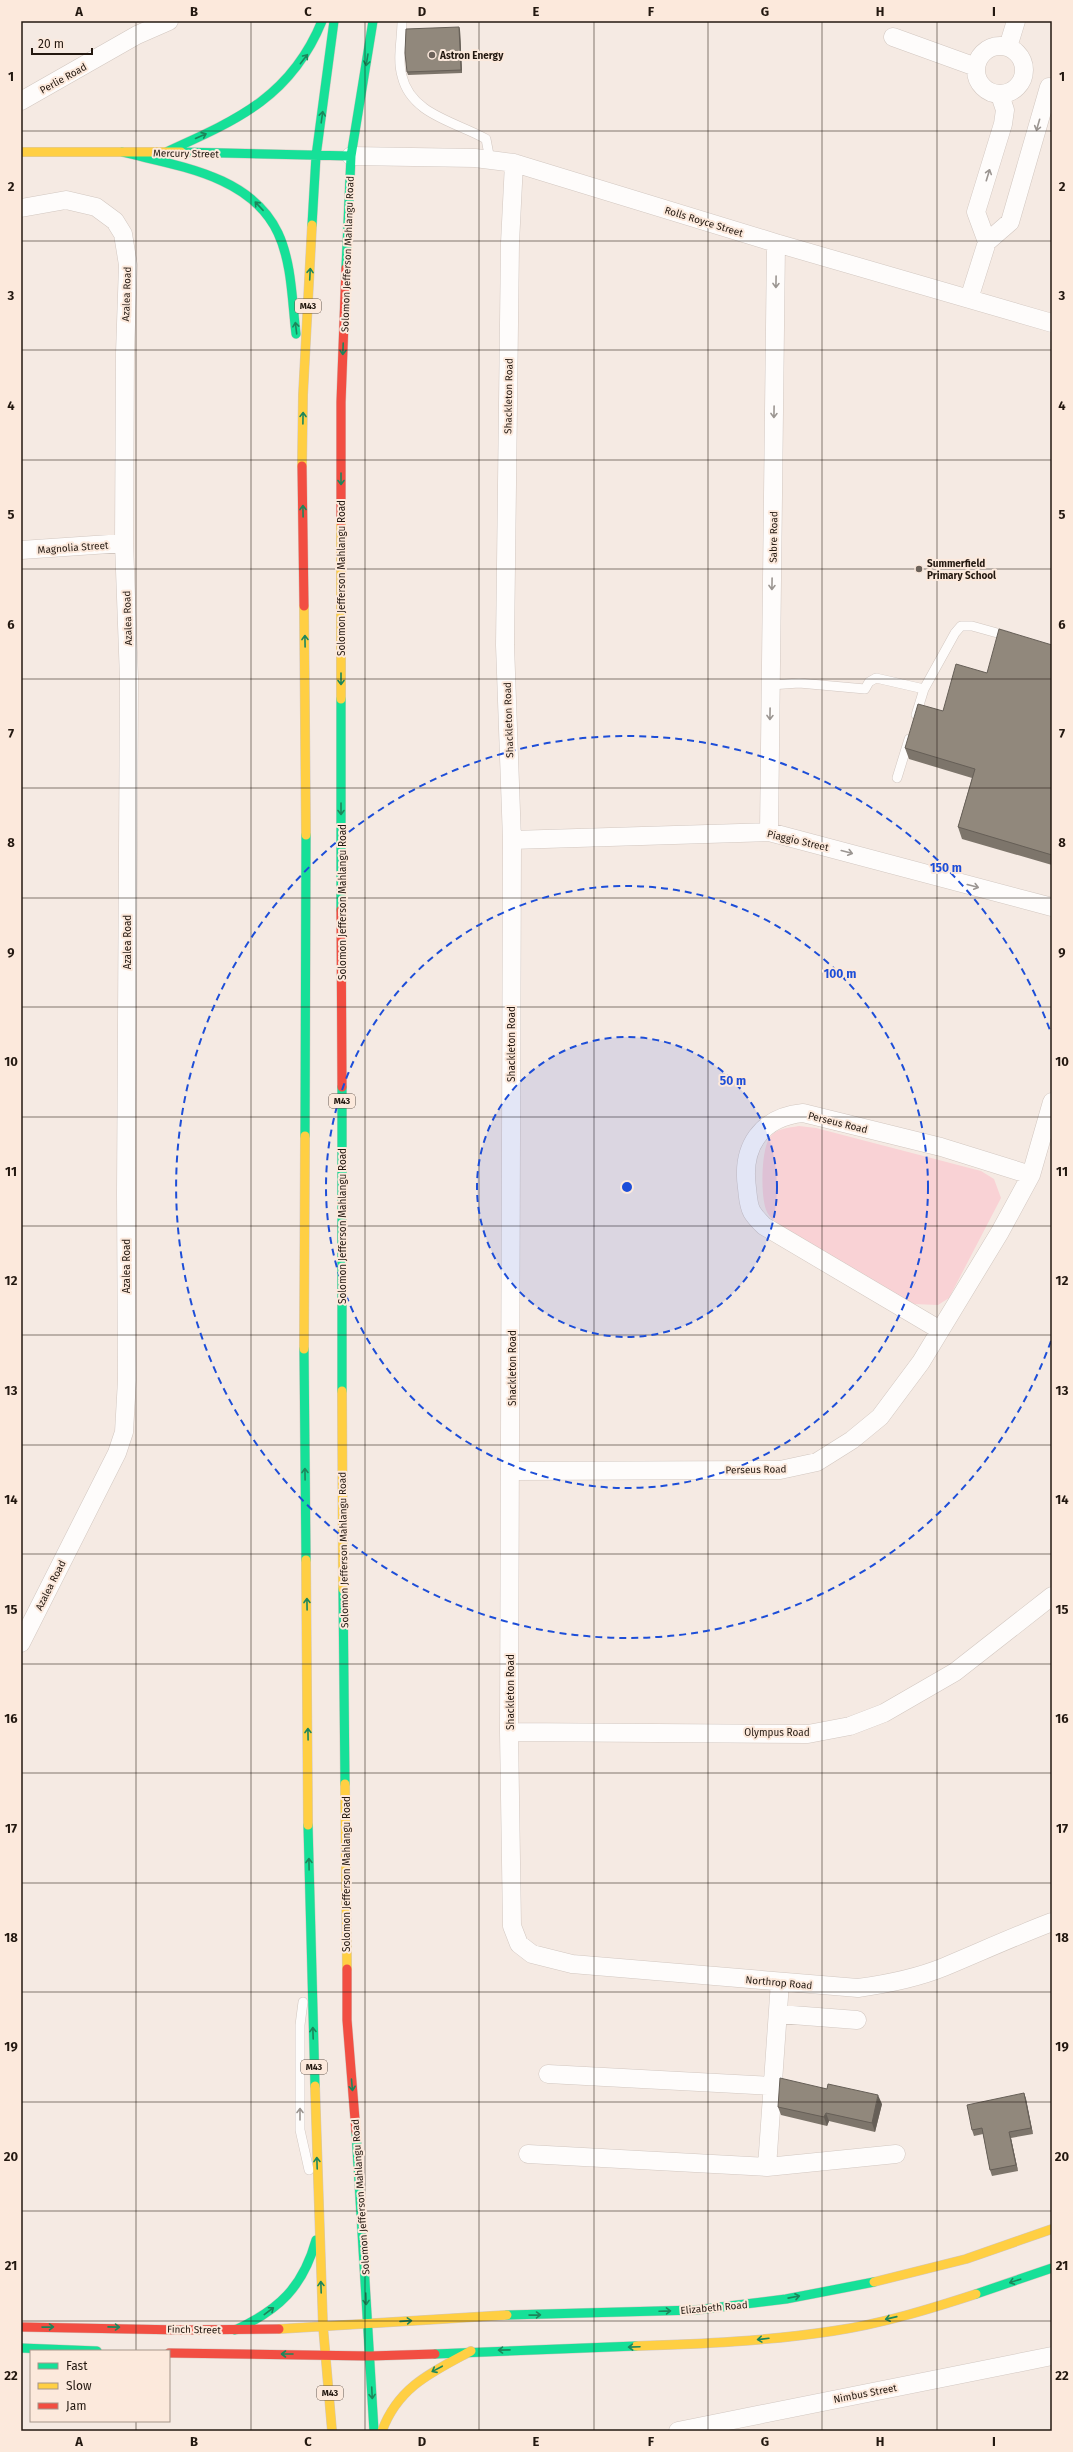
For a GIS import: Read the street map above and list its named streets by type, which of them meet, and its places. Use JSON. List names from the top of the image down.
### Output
{
  "streets": {
    "main road": [
      "Mercury Street",
      "Solomon Jefferson Mahlangu Road",
      "M43",
      "Elizabeth Road",
      "Finch Street"
    ],
    "street": [
      "Perlie Road",
      "Rolls Royce Street",
      "Azalea Road",
      "Shackleton Road",
      "Sabre Road",
      "Magnolia Street",
      "Piaggio Street",
      "Perseus Road",
      "Olympus Road",
      "Northrop Road",
      "Nimbus Street"
    ]
  },
  "crossings": [
    ["Mercury Street", "Rolls Royce Street"],
    ["Mercury Street", "Solomon Jefferson Mahlangu Road"],
    ["Mercury Street", "M43"],
    ["Rolls Royce Street", "Solomon Jefferson Mahlangu Road"],
    ["Rolls Royce Street", "Shackleton Road"],
    ["Rolls Royce Street", "Sabre Road"],
    ["Solomon Jefferson Mahlangu Road", "Elizabeth Road"],
    ["Solomon Jefferson Mahlangu Road", "Finch Street"],
    ["Azalea Road", "Magnolia Street"],
    ["M43", "Finch Street"],
    ["Shackleton Road", "Piaggio Street"],
    ["Shackleton Road", "Perseus Road"],
    ["Shackleton Road", "Olympus Road"],
    ["Shackleton Road", "Northrop Road"],
    ["Sabre Road", "Piaggio Street"],
    ["Elizabeth Road", "Finch Street"]
  ],
  "one_way": ["Sabre Road", "Piaggio Street"],
  "places": ["Astron Energy", "Summerfield Primary School"],
  "legend": ["Fast", "Slow", "Jam"],
  "scale_bar": "20 m",
  "grid": {
    "columns": [
      "A",
      "B",
      "C",
      "D",
      "E",
      "F",
      "G",
      "H",
      "I"
    ],
    "rows": [
      "1",
      "2",
      "3",
      "4",
      "5",
      "6",
      "7",
      "8",
      "9",
      "10",
      "11",
      "12",
      "13",
      "14",
      "15",
      "16",
      "17",
      "18",
      "19",
      "20",
      "21",
      "22"
    ]
  },
  "rings": ["150 m", "100 m", "50 m"]
}
